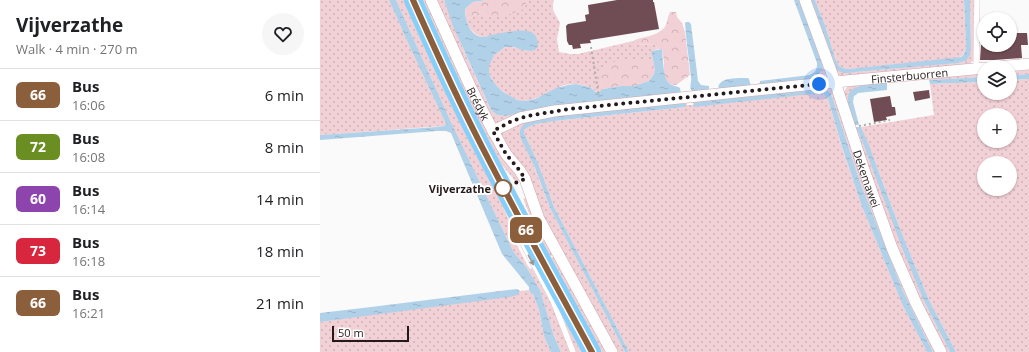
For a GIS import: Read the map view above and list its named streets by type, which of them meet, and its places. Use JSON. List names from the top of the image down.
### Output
{
  "streets": {
    "main road": ["Brédyk"],
    "street": ["Finsterbuorren", "Dekemawei"]
  },
  "crossings": [
    ["Finsterbuorren", "Brédyk"],
    ["Finsterbuorren", "Dekemawei"]
  ],
  "places": ["Vijverzathe"],
  "lines": ["bus line 66"],
  "scale_bar": "50 m",
  "page": {
    "heading": ["Vijverzathe", "Walk · 4 min · 270 m"],
    "on_map": "66",
    "map_buttons": ["+", "−"],
    "list": [
      {
        "mark": "66",
        "name": "Bus",
        "note": "16:06",
        "value": "6 min"
      },
      {
        "mark": "72",
        "name": "Bus",
        "note": "16:08",
        "value": "8 min"
      },
      {
        "mark": "60",
        "name": "Bus",
        "note": "16:14",
        "value": "14 min"
      },
      {
        "mark": "73",
        "name": "Bus",
        "note": "16:18",
        "value": "18 min"
      },
      {
        "mark": "66",
        "name": "Bus",
        "note": "16:21",
        "value": "21 min"
      }
    ],
    "scale": "50 m"
  }
}
